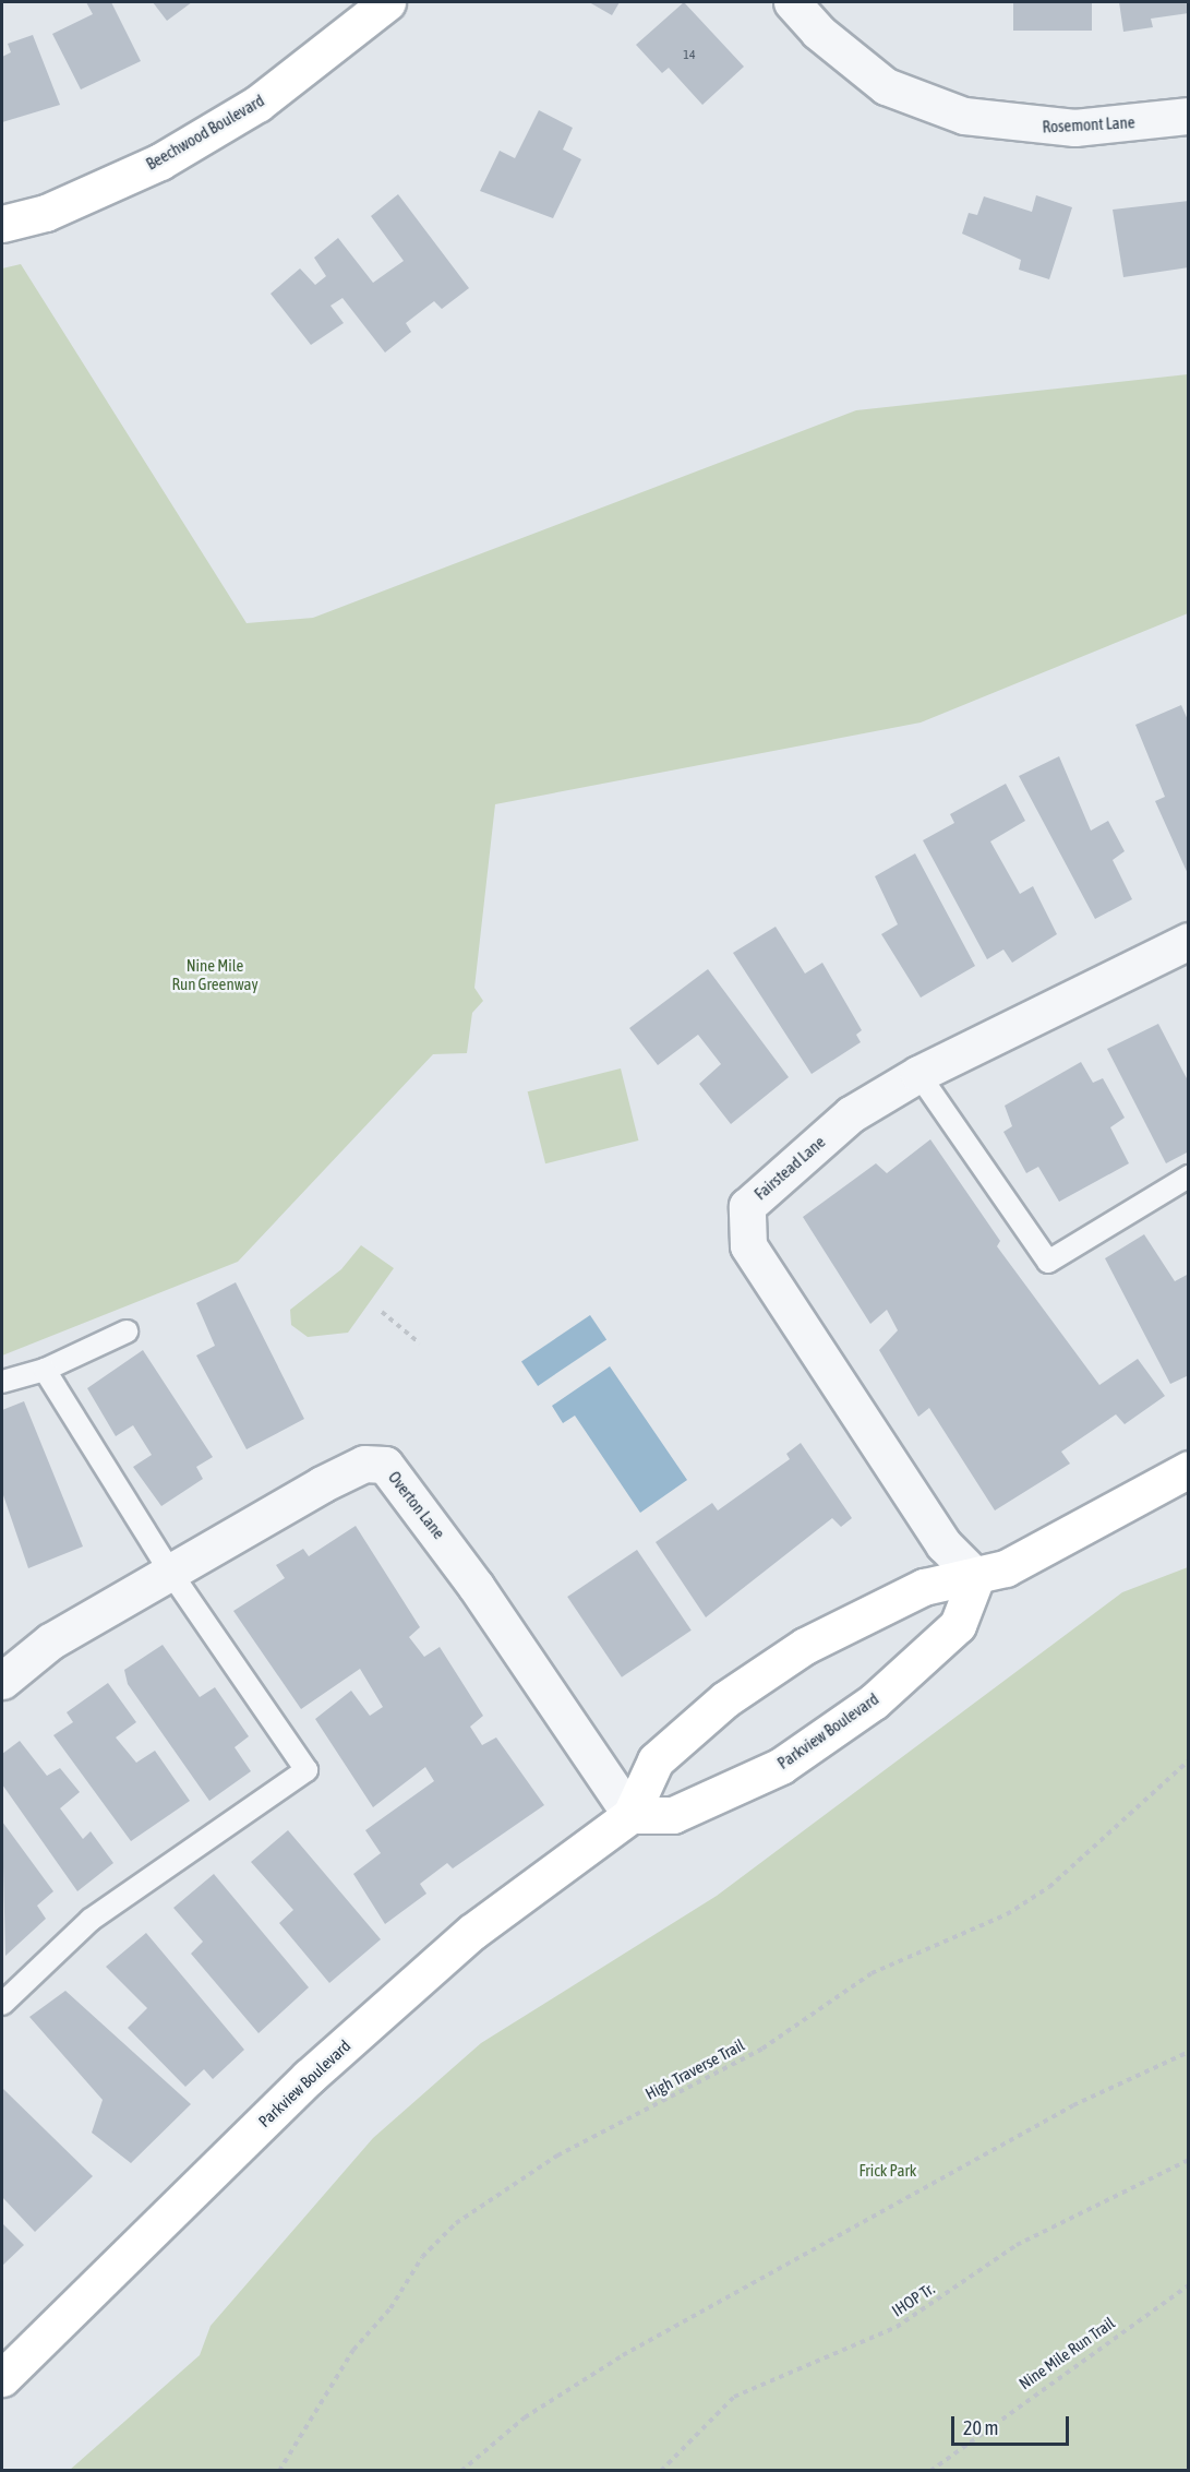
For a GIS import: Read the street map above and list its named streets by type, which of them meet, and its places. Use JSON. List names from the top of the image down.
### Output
{
  "streets": {
    "street": [
      "Rosemont Lane",
      "Beechwood Boulevard",
      "Fairstead Lane",
      "Overton Lane",
      "Parkview Boulevard"
    ],
    "path": ["High Traverse Trail", "IHOP Tr.", "Nine Mile Run Trail"]
  },
  "crossings": [
    ["Fairstead Lane", "Parkview Boulevard"],
    ["Overton Lane", "Parkview Boulevard"]
  ],
  "parks": ["Nine Mile Run Greenway", "Frick Park"],
  "house_numbers": ["14"],
  "scale_bar": "20 m"
}
